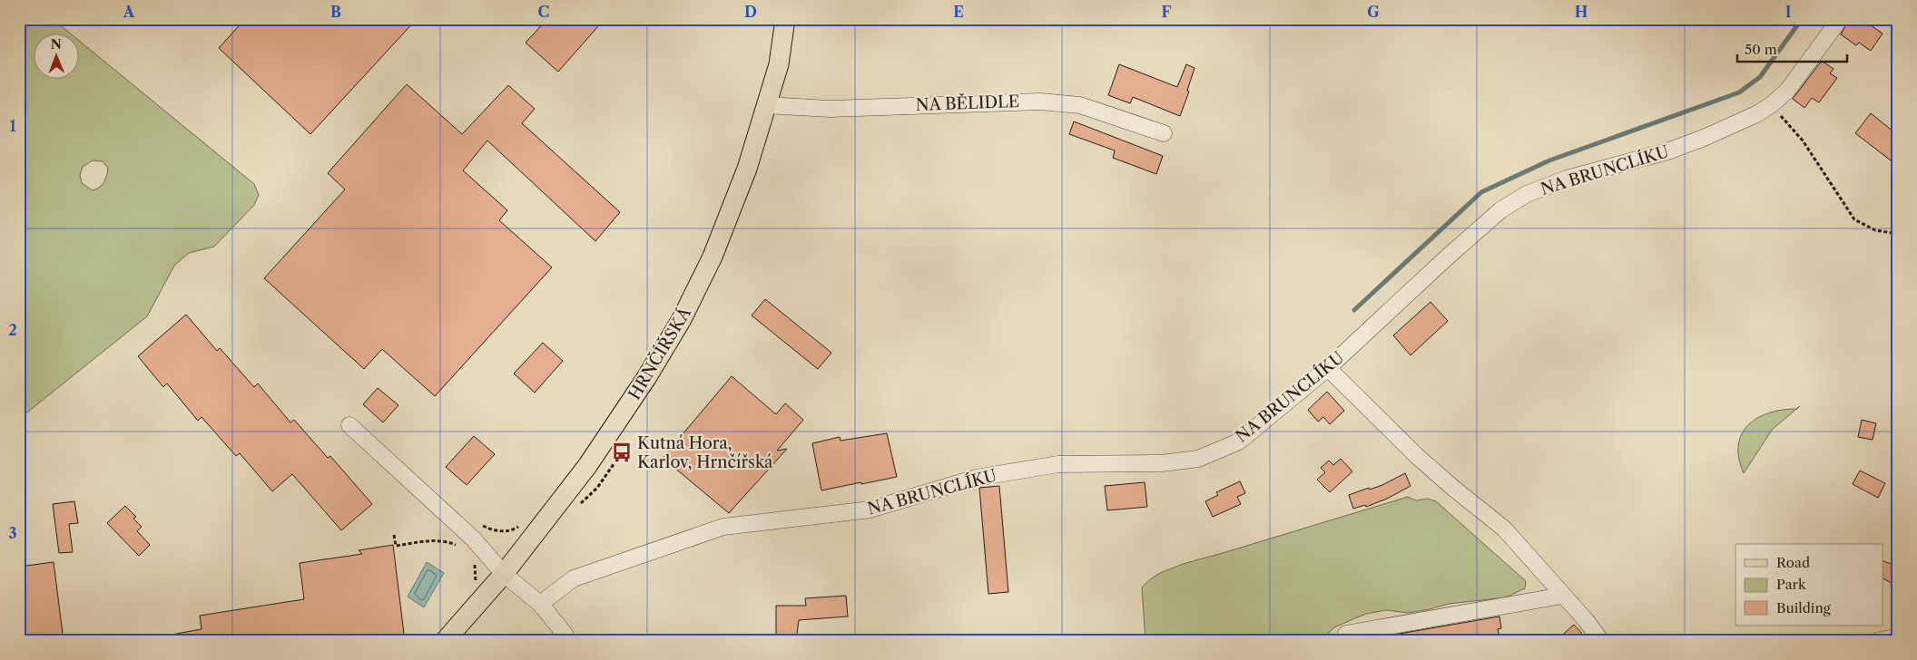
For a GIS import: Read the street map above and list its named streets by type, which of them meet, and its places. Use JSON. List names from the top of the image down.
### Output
{
  "streets": {
    "main road": ["HRNČÍŘSKÁ"],
    "street": ["NA BĚLIDLE", "NA BRUNCLÍKU"]
  },
  "crossings": [
    ["NA BĚLIDLE", "HRNČÍŘSKÁ"]
  ],
  "places": {
    "bus stop": ["Kutná Hora, Karlov, Hrnčířská"]
  },
  "legend": ["Road", "Park", "Building"],
  "scale_bar": "50 m",
  "north": "top",
  "grid": {
    "columns": [
      "A",
      "B",
      "C",
      "D",
      "E",
      "F",
      "G",
      "H",
      "I"
    ],
    "rows": ["1", "2", "3"]
  }
}
